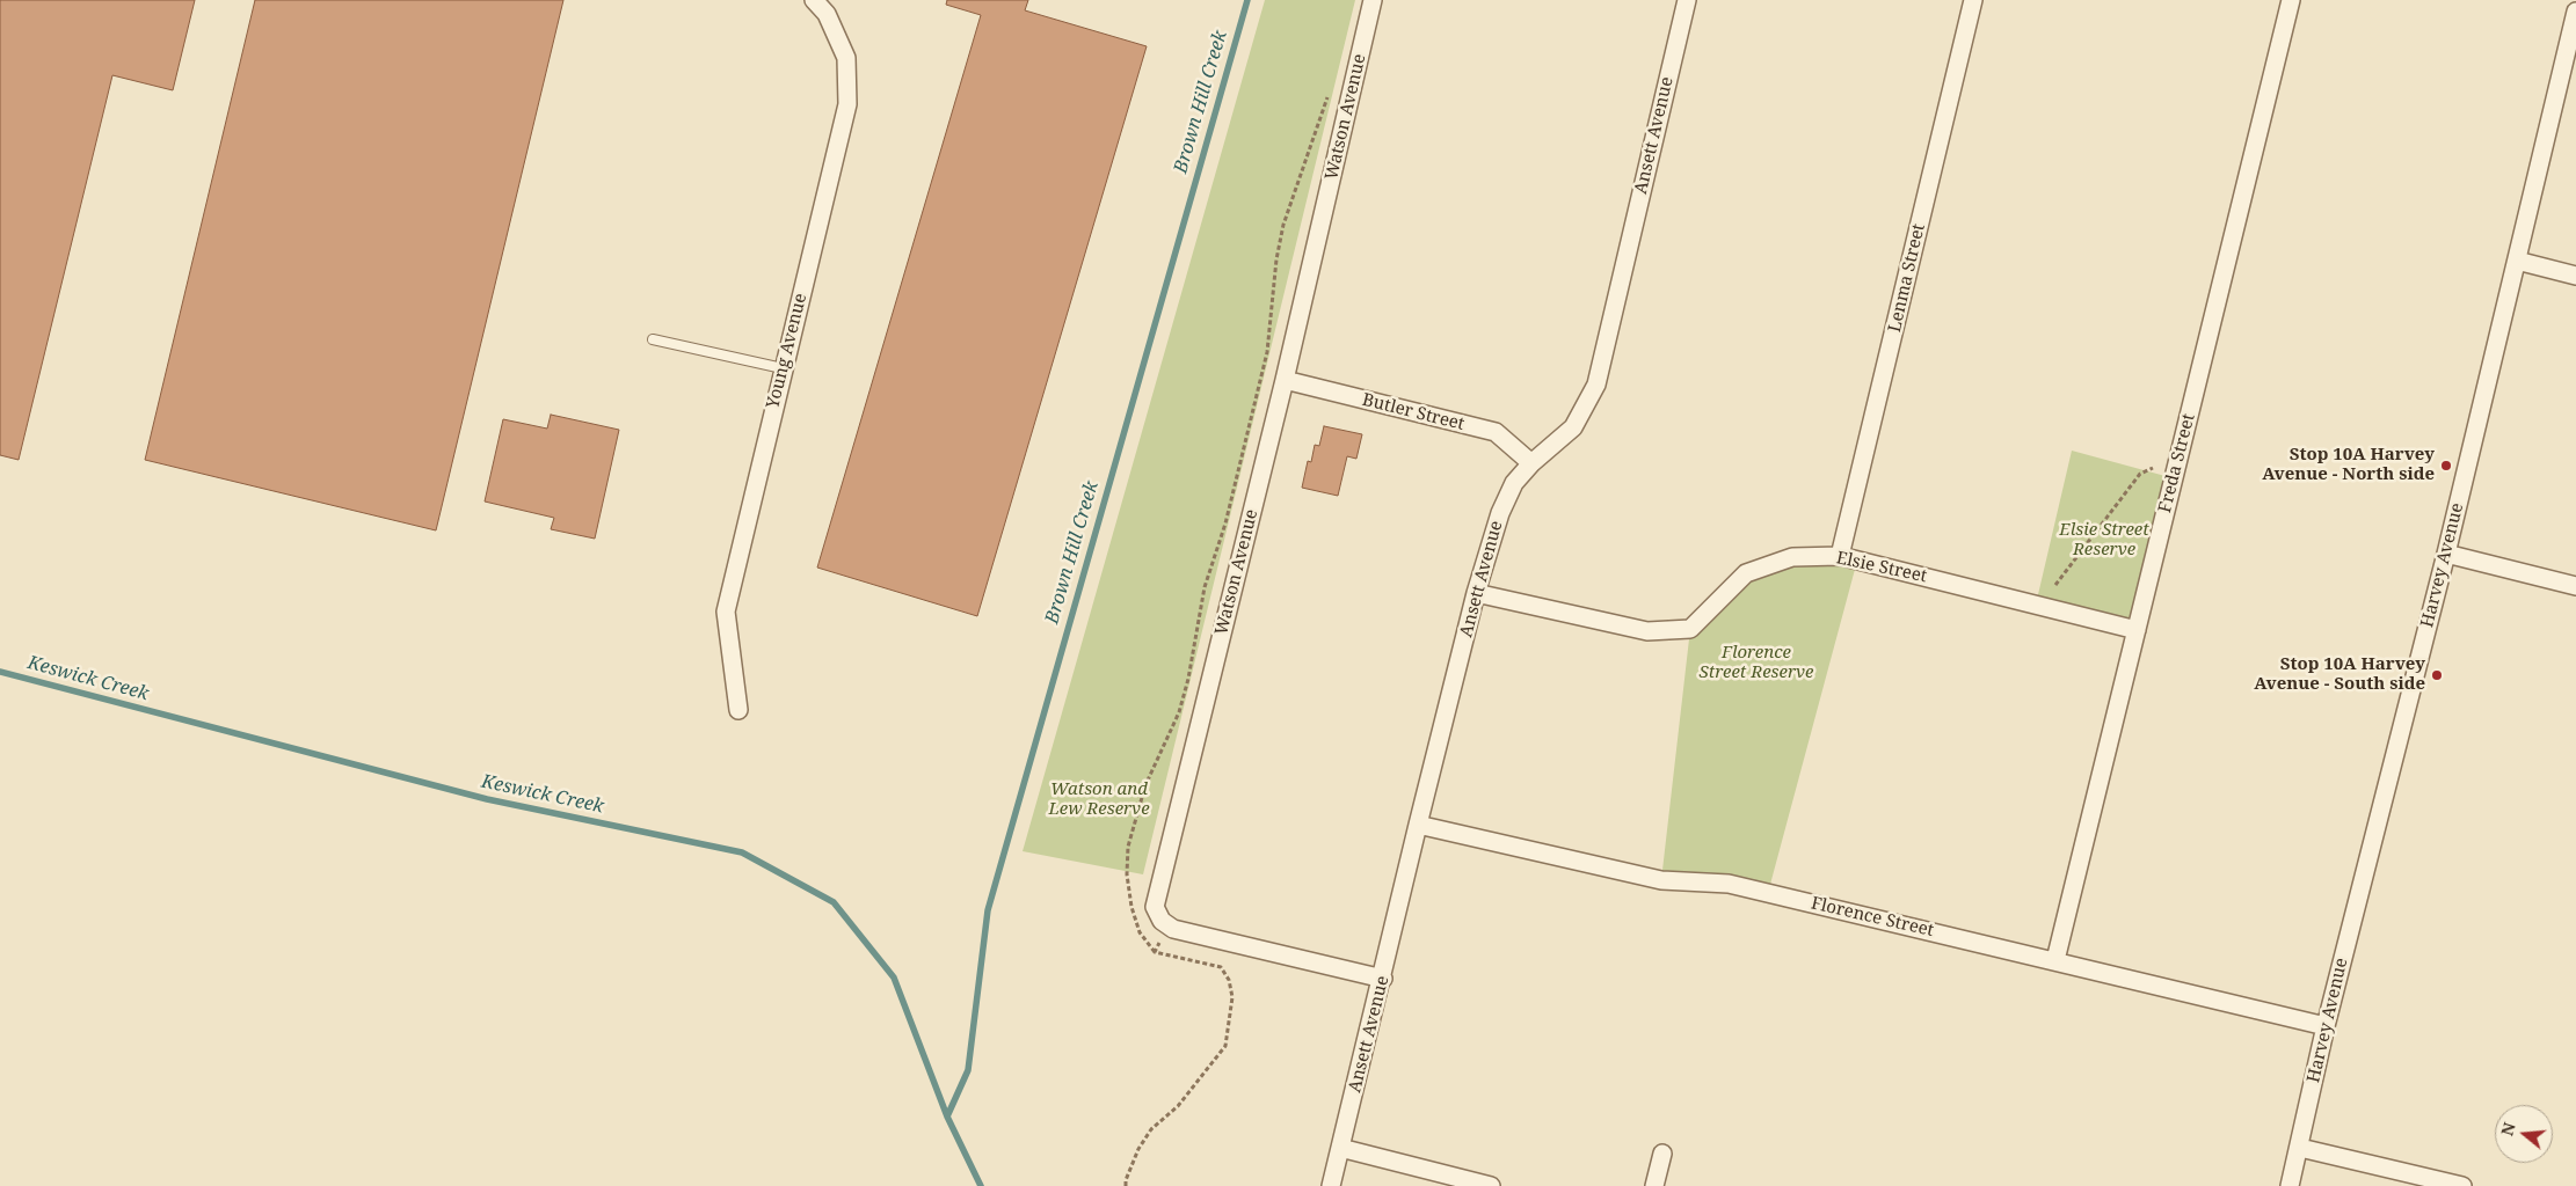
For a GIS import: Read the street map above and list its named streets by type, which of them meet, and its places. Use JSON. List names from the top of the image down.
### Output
{
  "streets": {
    "street": [
      "Watson Avenue",
      "Ansett Avenue",
      "Lenma Street",
      "Young Avenue",
      "Butler Street",
      "Freda Street",
      "Harvey Avenue",
      "Elsie Street",
      "Florence Street"
    ]
  },
  "crossings": [
    ["Watson Avenue", "Butler Street"],
    ["Ansett Avenue", "Butler Street"],
    ["Ansett Avenue", "Elsie Street"],
    ["Ansett Avenue", "Florence Street"],
    ["Lenma Street", "Elsie Street"],
    ["Freda Street", "Elsie Street"],
    ["Freda Street", "Florence Street"],
    ["Harvey Avenue", "Florence Street"]
  ],
  "water": ["Brown Hill Creek", "Keswick Creek"],
  "parks": ["Elsie Street Reserve", "Florence Street Reserve", "Watson and Lew Reserve"],
  "places": ["Stop 10A Harvey Avenue - North side", "Stop 10A Harvey Avenue - South side"],
  "north": "left"
}
